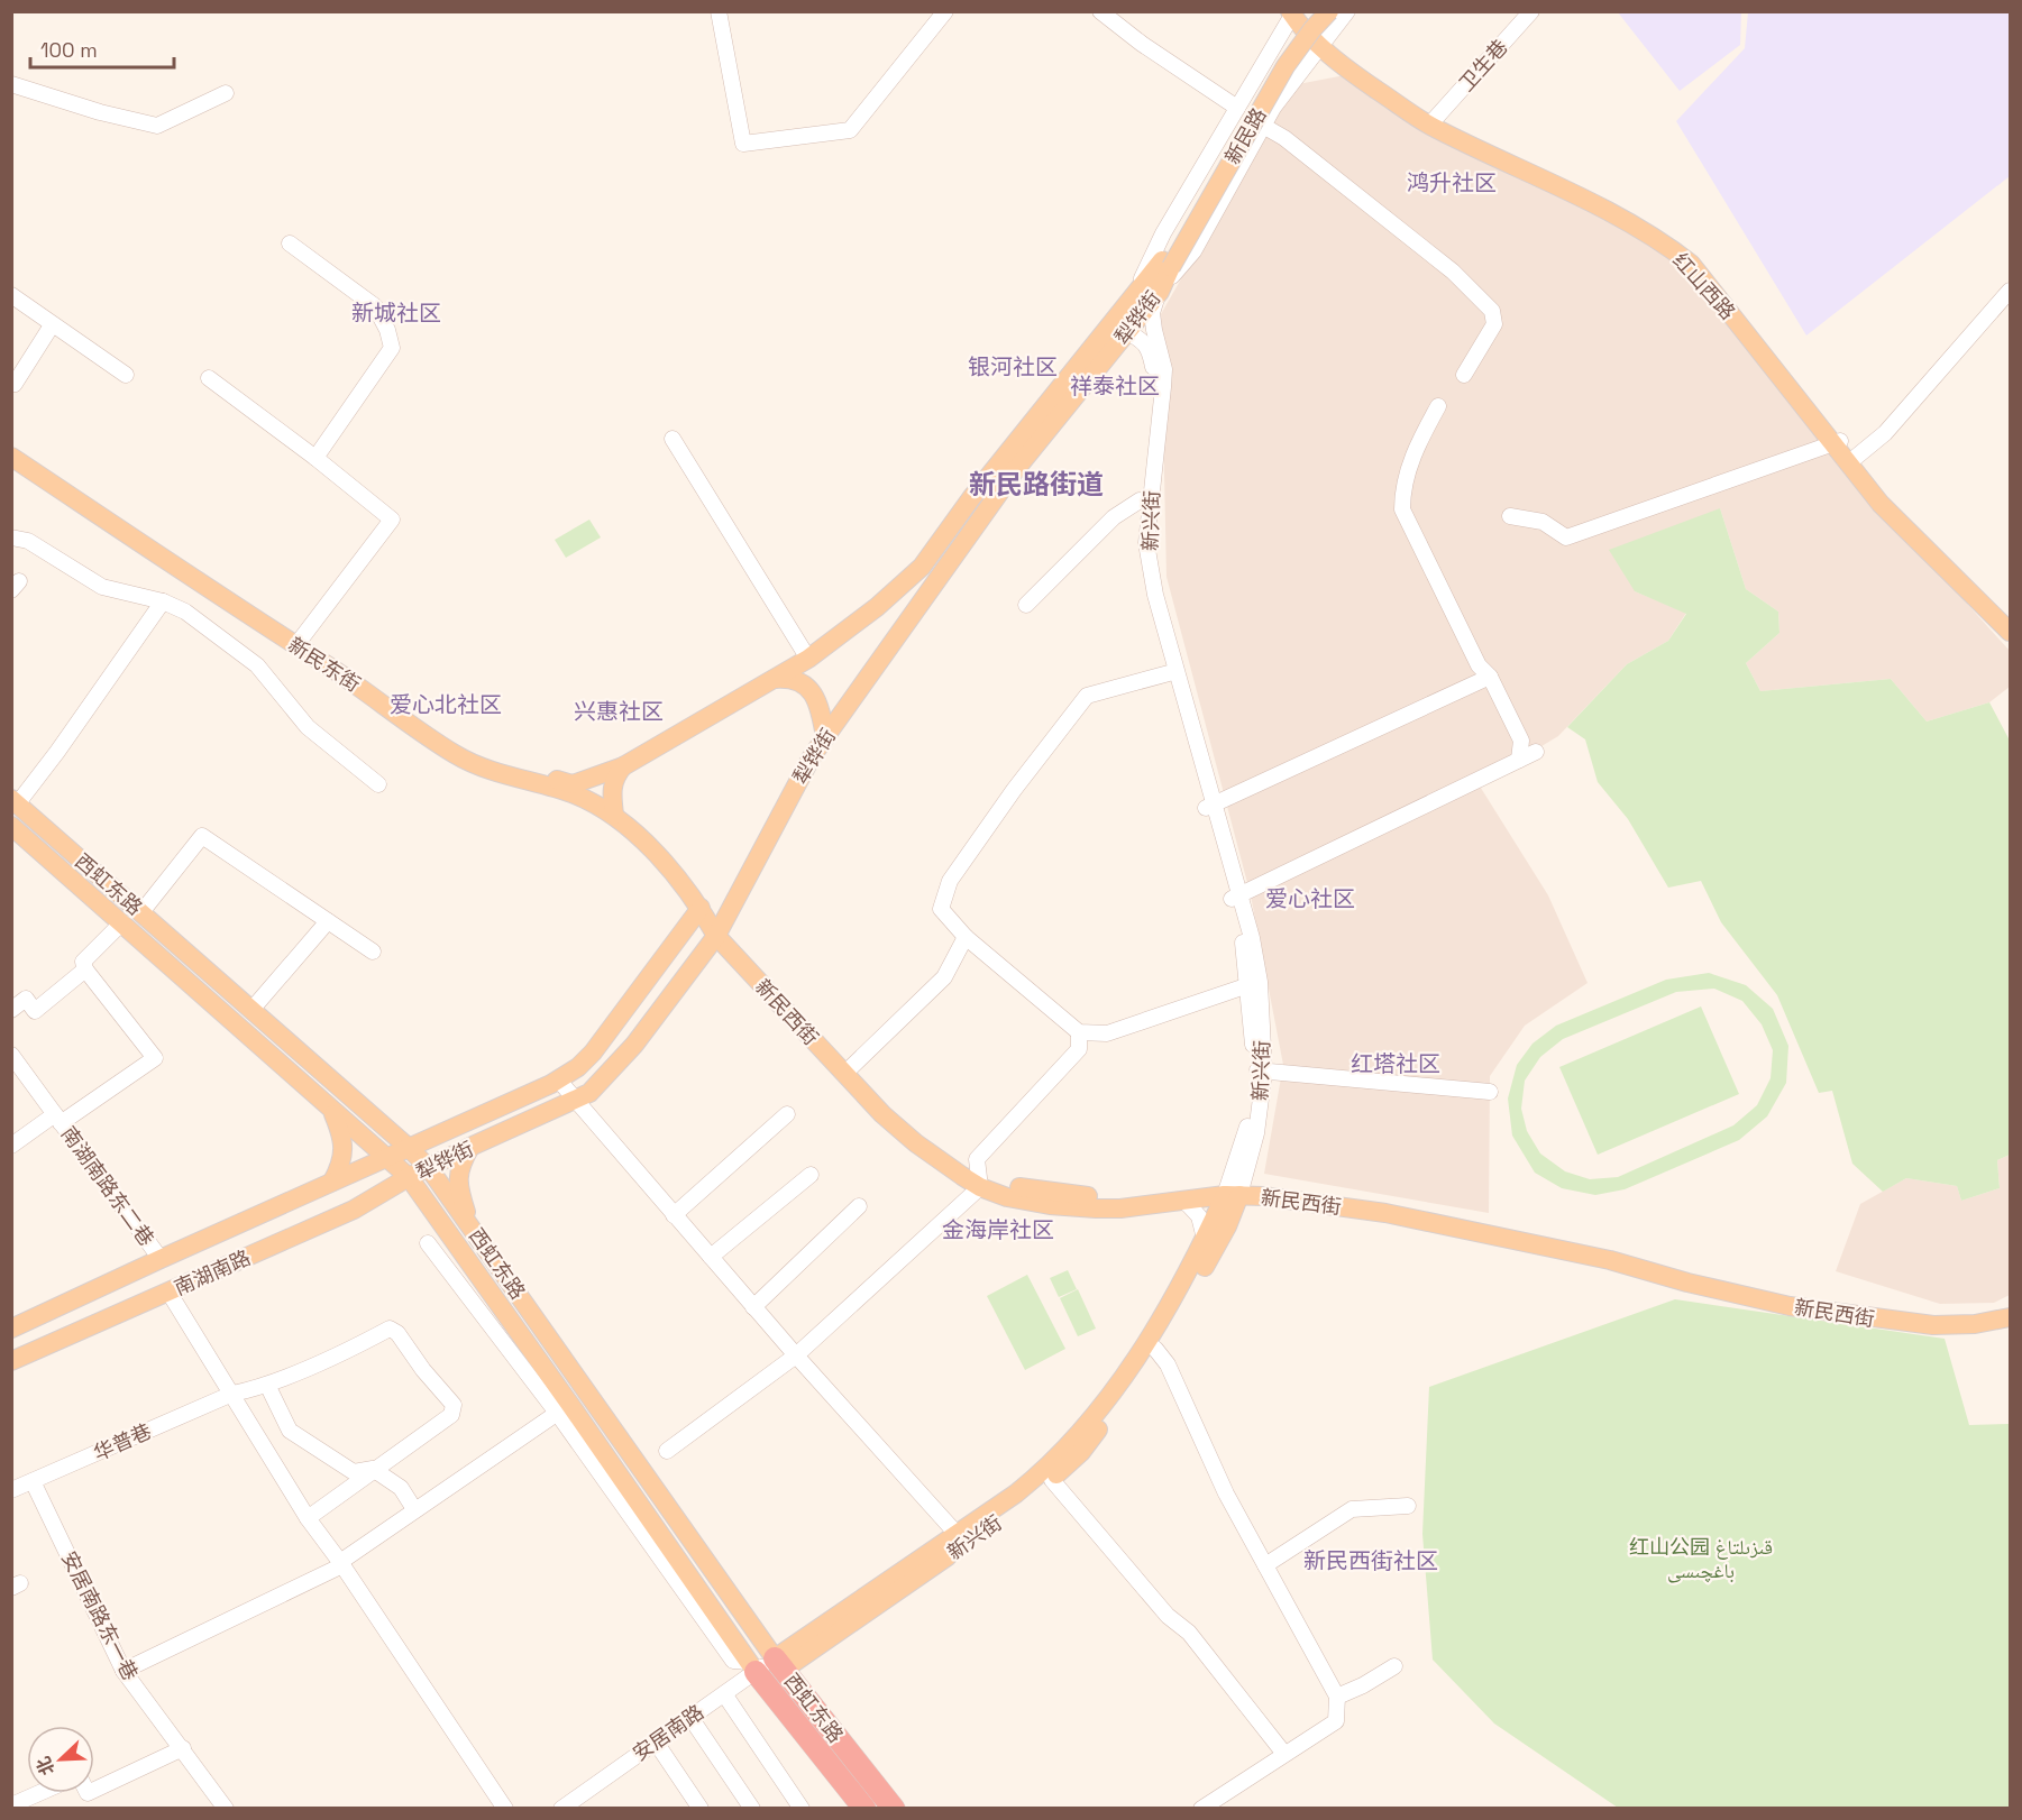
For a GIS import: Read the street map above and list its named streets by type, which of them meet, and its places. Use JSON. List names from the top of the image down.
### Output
{
  "streets": {
    "highway": ["西虹东路"],
    "main road": [
      "新民路",
      "红山西路",
      "犁铧街",
      "新兴街",
      "新民东街",
      "新民西街",
      "南湖南路"
    ],
    "street": [
      "卫生巷",
      "南湖南路东二巷",
      "华普巷",
      "安居南路东一巷",
      "安居南路"
    ]
  },
  "crossings": [
    ["卫生巷", "红山西路"],
    ["新民路", "犁铧街"],
    ["犁铧街", "新兴街"],
    ["犁铧街", "新民东街"],
    ["犁铧街", "西虹东路"],
    ["犁铧街", "新民西街"],
    ["犁铧街", "南湖南路"],
    ["新兴街", "西虹东路"],
    ["新兴街", "新民西街"],
    ["新兴街", "安居南路"],
    ["新民东街", "新民西街"],
    ["西虹东路", "南湖南路"],
    ["西虹东路", "安居南路"],
    ["南湖南路东二巷", "南湖南路"],
    ["华普巷", "安居南路东一巷"]
  ],
  "districts": [
    "鸿升社区",
    "新城社区",
    "银河社区",
    "祥泰社区",
    "新民路街道",
    "爱心北社区",
    "兴惠社区",
    "爱心社区",
    "红塔社区",
    "金海岸社区",
    "新民西街社区"
  ],
  "parks": ["红山公园 قىزىلتاغ باغچىسى"],
  "scale_bar": "100 m",
  "north": "bottom left"
}
